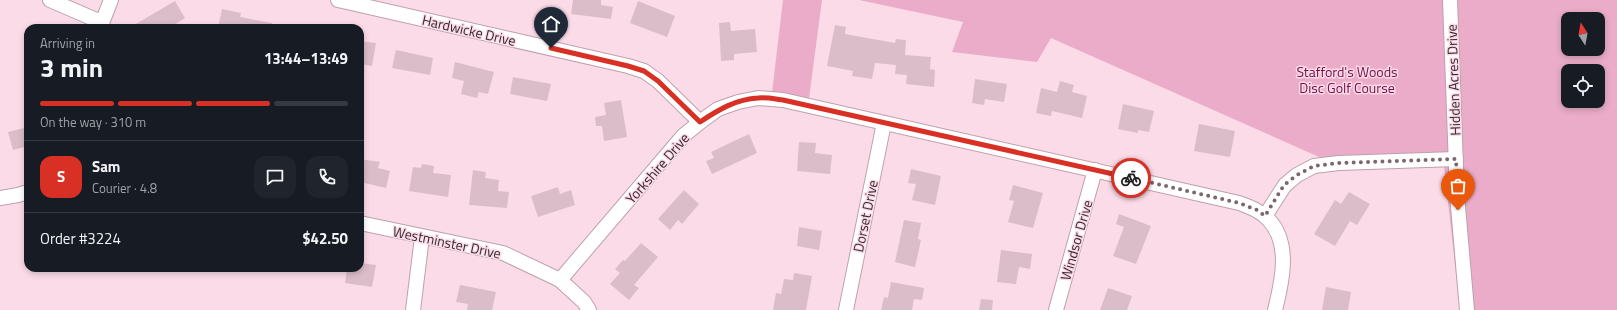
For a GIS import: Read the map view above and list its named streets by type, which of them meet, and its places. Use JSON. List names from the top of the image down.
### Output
{
  "streets": {
    "street": [
      "Hardwicke Drive",
      "Hidden Acres Drive",
      "Yorkshire Drive",
      "Dorset Drive",
      "Windsor Drive",
      "Westminster Drive"
    ]
  },
  "crossings": [
    ["Hardwicke Drive", "Yorkshire Drive"],
    ["Yorkshire Drive", "Dorset Drive"],
    ["Yorkshire Drive", "Windsor Drive"],
    ["Yorkshire Drive", "Westminster Drive"]
  ],
  "parks": ["Stafford's Woods Disc Golf Course"],
  "north": "top",
  "page": {
    "heading": ["3 min", "Arriving in", "13:44–13:49"],
    "panel": [
      "Sam",
      "Courier · 4.8",
      "Order #3224",
      "$42.50"
    ],
    "bar": "On the way · 310 m",
    "round": "S"
  }
}
